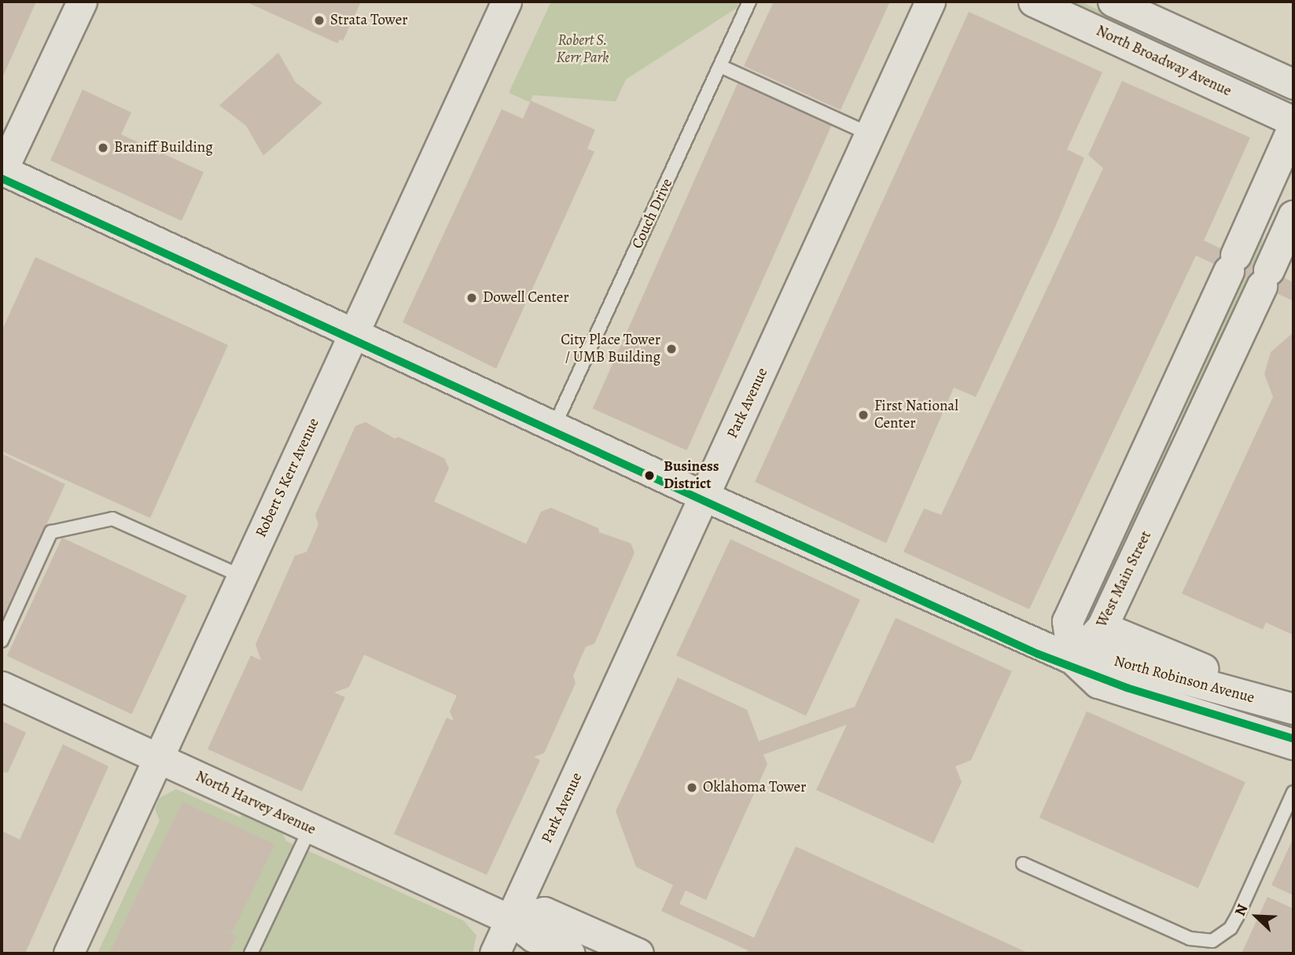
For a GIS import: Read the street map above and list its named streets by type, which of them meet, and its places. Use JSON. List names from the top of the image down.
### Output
{
  "streets": {
    "main road": ["West Main Street", "North Robinson Avenue"],
    "street": [
      "North Broadway Avenue",
      "Park Avenue",
      "Robert S Kerr Avenue",
      "North Harvey Avenue"
    ],
    "lane": ["Couch Drive"]
  },
  "crossings": [
    ["Couch Drive", "North Robinson Avenue"],
    ["Park Avenue", "North Robinson Avenue"],
    ["Park Avenue", "North Harvey Avenue"],
    ["Robert S Kerr Avenue", "North Robinson Avenue"],
    ["Robert S Kerr Avenue", "North Harvey Avenue"],
    ["West Main Street", "North Robinson Avenue"]
  ],
  "parks": ["Robert S. Kerr Park"],
  "places": [
    "Strata Tower",
    "Braniff Building",
    "Dowell Center",
    "City Place Tower / UMB Building",
    "First National Center",
    "Business District",
    "Oklahoma Tower"
  ],
  "north": "top left"
}
